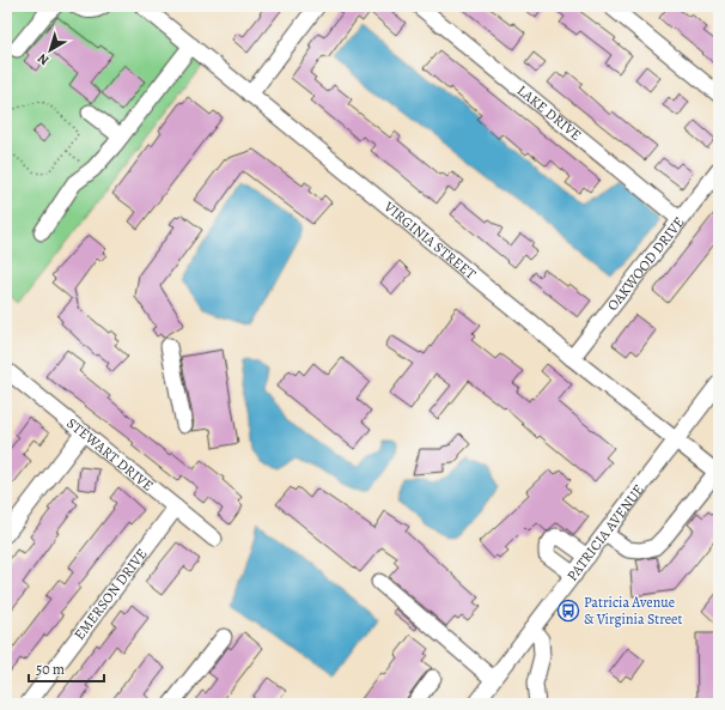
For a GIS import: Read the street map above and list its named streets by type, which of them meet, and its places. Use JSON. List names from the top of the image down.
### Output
{
  "streets": {
    "street": [
      "LAKE DRIVE",
      "VIRGINIA STREET",
      "OAKWOOD DRIVE",
      "STEWART DRIVE",
      "PATRICIA AVENUE",
      "EMERSON DRIVE"
    ]
  },
  "crossings": [
    ["LAKE DRIVE", "OAKWOOD DRIVE"],
    ["VIRGINIA STREET", "OAKWOOD DRIVE"],
    ["VIRGINIA STREET", "PATRICIA AVENUE"],
    ["STEWART DRIVE", "EMERSON DRIVE"]
  ],
  "places": {
    "bus stop": ["Patricia Avenue & Virginia Street"]
  },
  "scale_bar": "50 m",
  "north": "bottom left"
}
